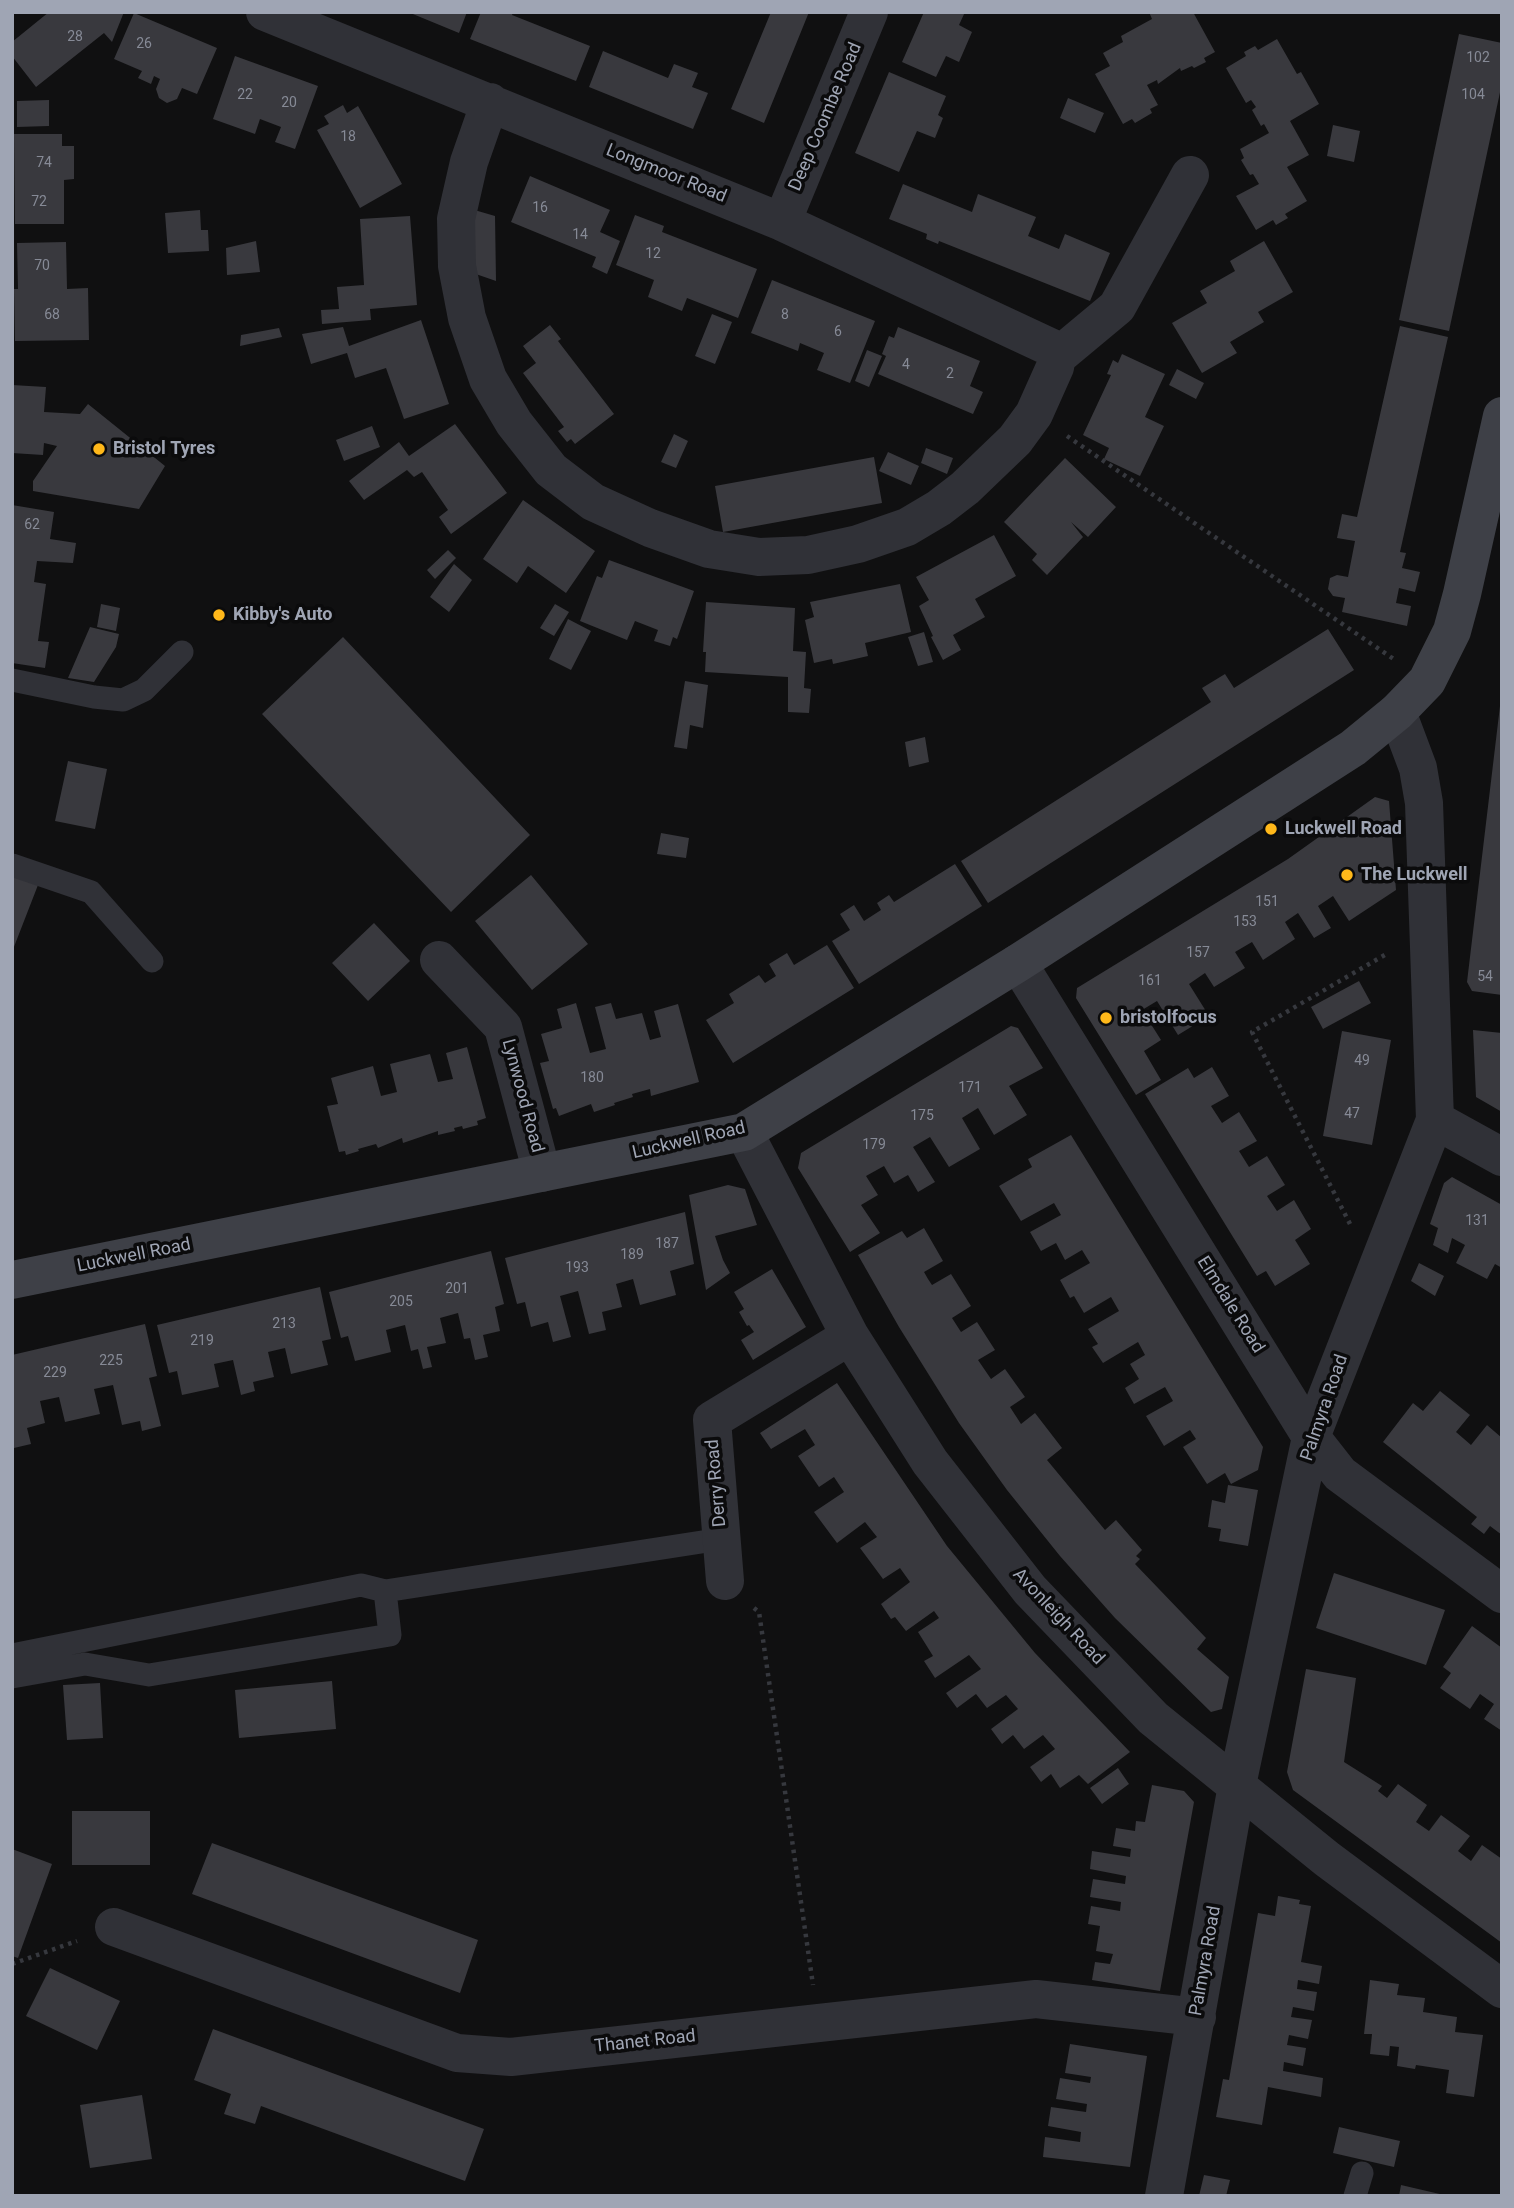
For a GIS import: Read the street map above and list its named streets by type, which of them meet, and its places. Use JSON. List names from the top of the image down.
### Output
{
  "streets": {
    "street": [
      "Deep Coombe Road",
      "Longmoor Road",
      "Lynwood Road",
      "Luckwell Road",
      "Elmdale Road",
      "Palmyra Road",
      "Derry Road",
      "Avonleigh Road",
      "Thanet Road"
    ]
  },
  "crossings": [
    ["Deep Coombe Road", "Longmoor Road"],
    ["Lynwood Road", "Luckwell Road"],
    ["Luckwell Road", "Elmdale Road"],
    ["Luckwell Road", "Palmyra Road"],
    ["Luckwell Road", "Avonleigh Road"],
    ["Elmdale Road", "Palmyra Road"],
    ["Palmyra Road", "Avonleigh Road"],
    ["Palmyra Road", "Thanet Road"],
    ["Derry Road", "Avonleigh Road"]
  ],
  "places": [
    "Bristol Tyres",
    "Kibby's Auto",
    "Luckwell Road",
    "The Luckwell",
    "bristolfocus"
  ],
  "house_numbers": [
    "28",
    "26",
    "102",
    "22",
    "104",
    "20",
    "18",
    "74",
    "72",
    "16",
    "14",
    "12",
    "70",
    "68",
    "8",
    "6",
    "4",
    "2",
    "62",
    "151",
    "153",
    "157",
    "54",
    "161",
    "49",
    "180",
    "171",
    "47",
    "175",
    "179",
    "131",
    "187",
    "189",
    "193",
    "201",
    "205",
    "213",
    "219",
    "225",
    "229"
  ]
}
